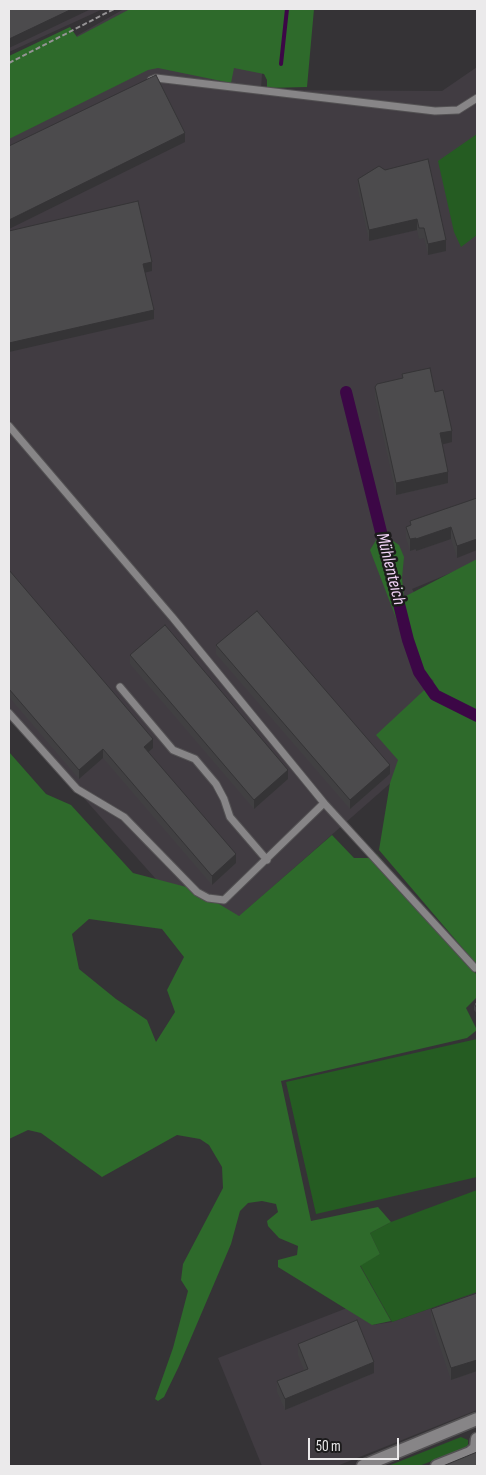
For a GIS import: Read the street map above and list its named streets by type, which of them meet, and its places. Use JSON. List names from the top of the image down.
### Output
{
  "water": ["Mühlenteich"],
  "scale_bar": "50 m"
}
